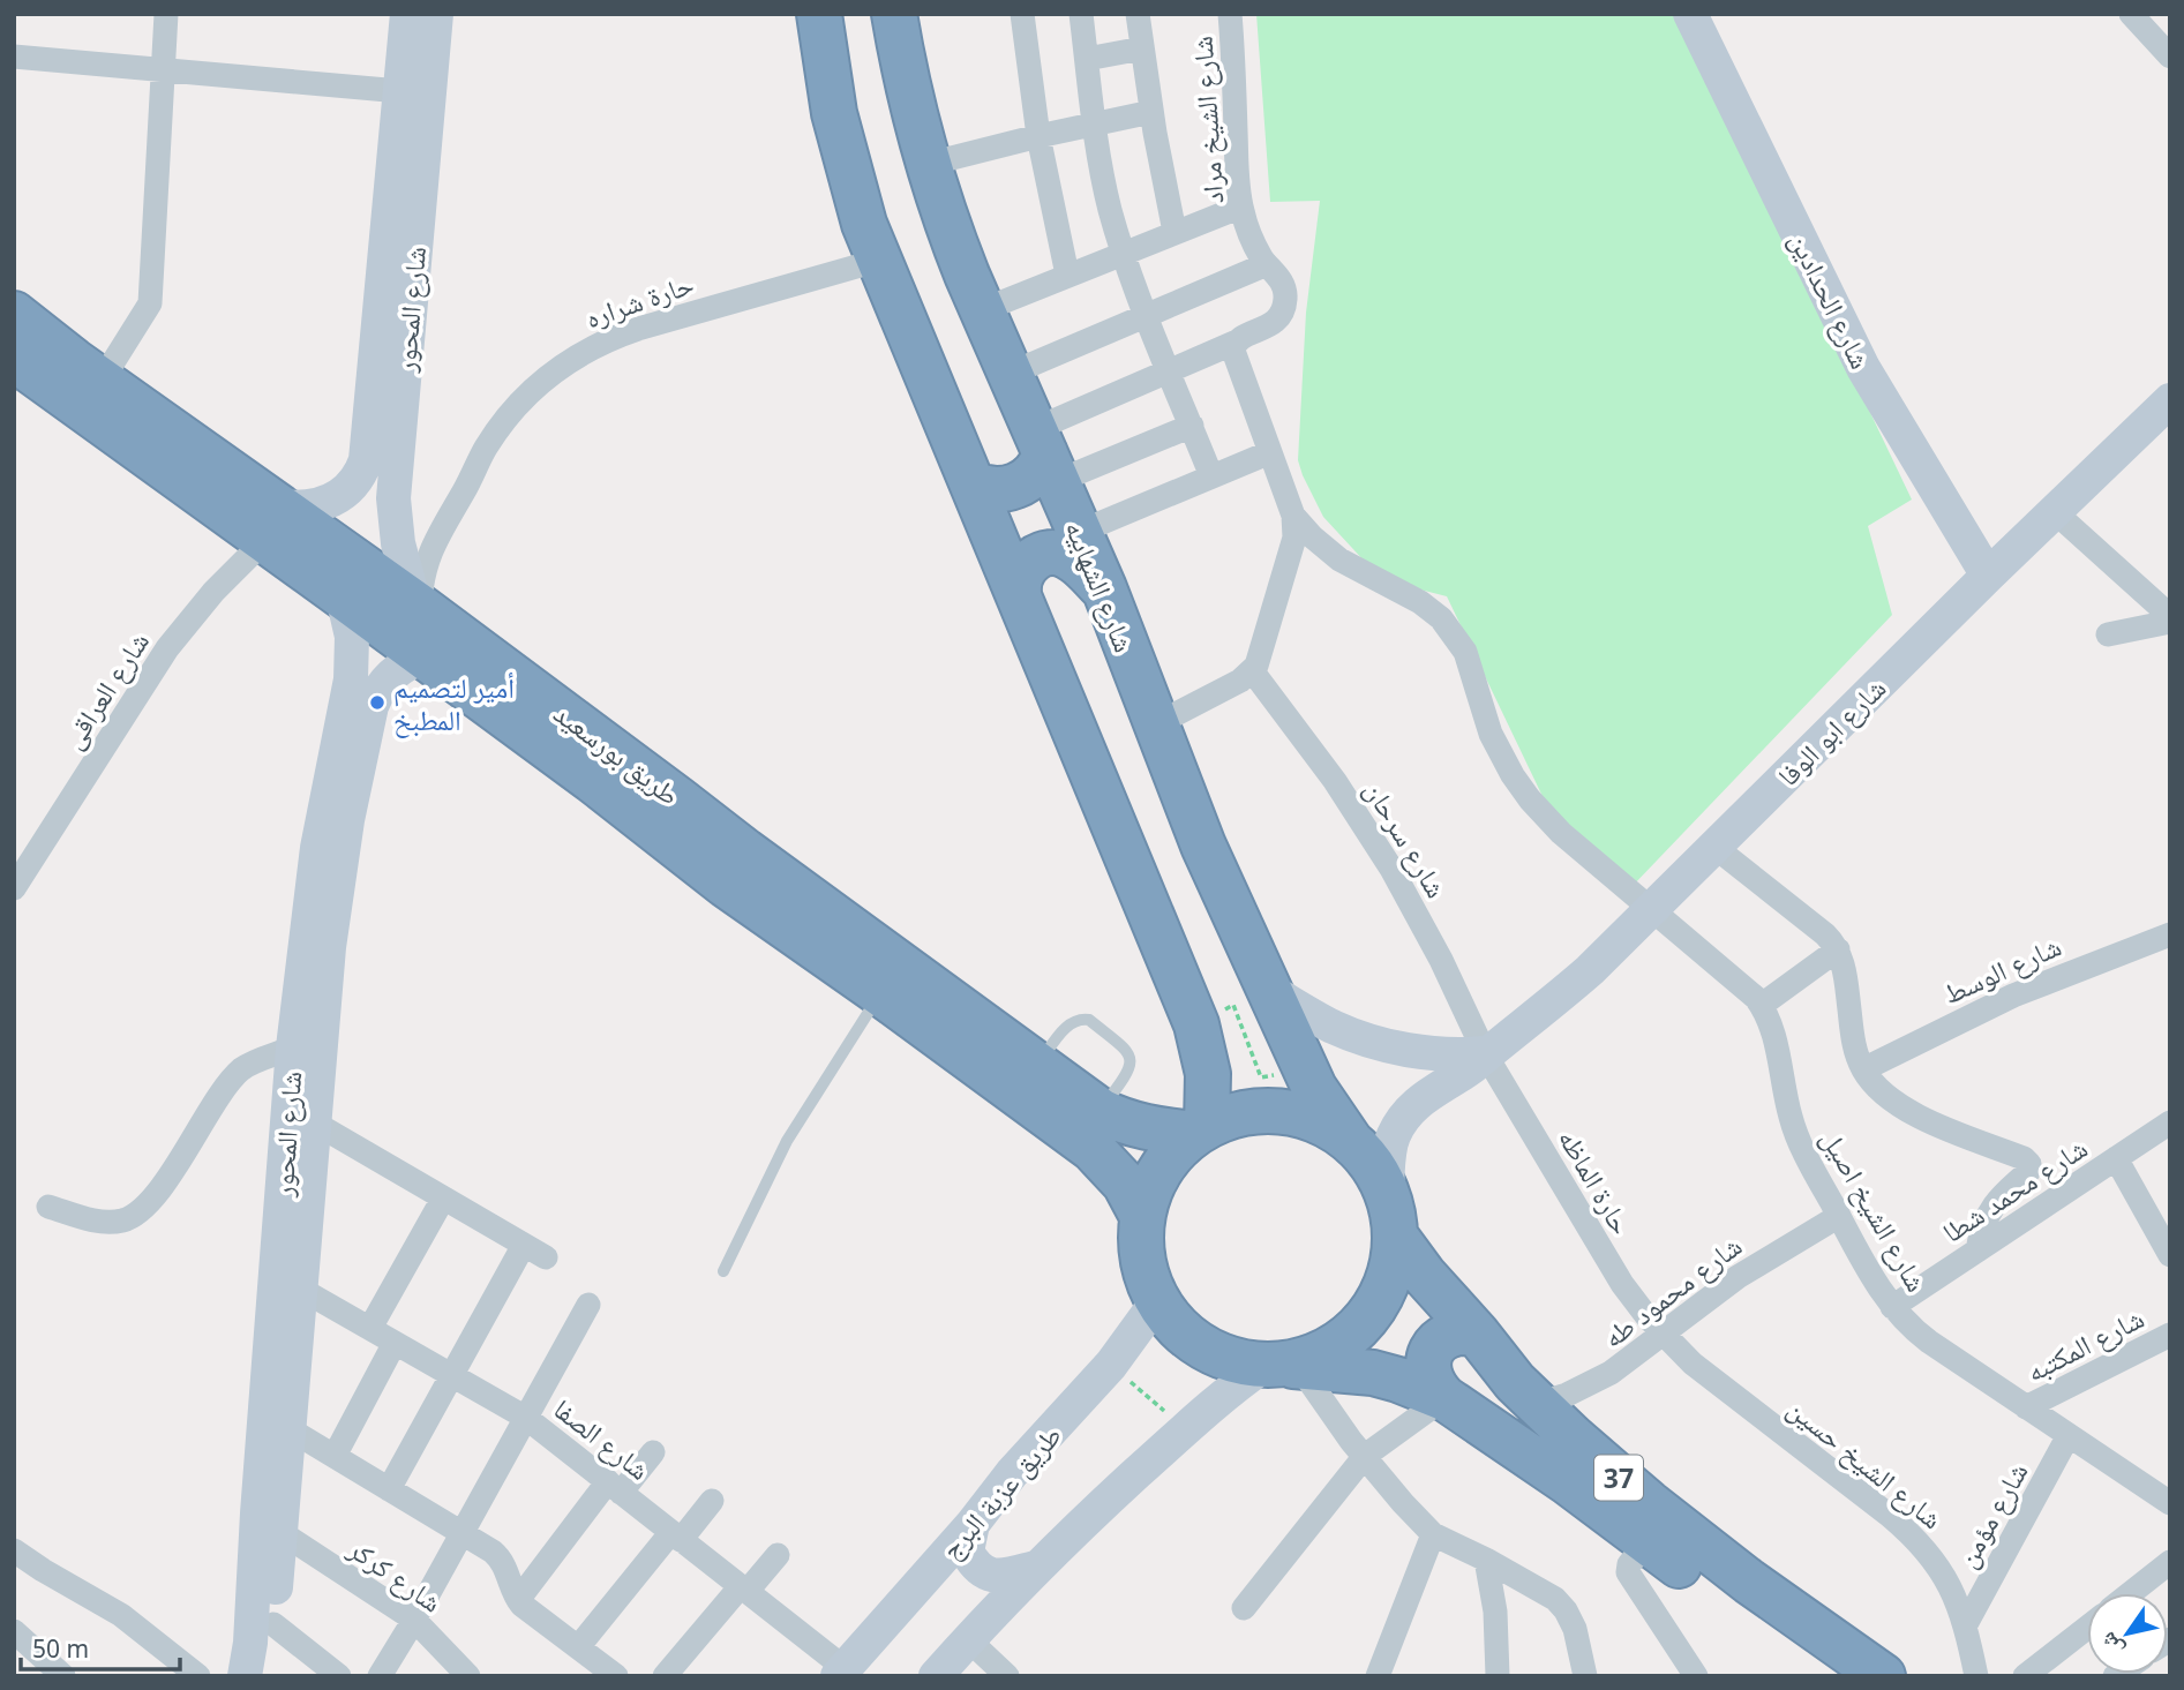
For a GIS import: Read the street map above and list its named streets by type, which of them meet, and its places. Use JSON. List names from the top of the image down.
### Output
{
  "streets": {
    "highway": ["شارع الشهابيه", "طريق بورسعيد", "37"],
    "street": [
      "شارع الشيخ مراد",
      "حارة شراره",
      "شارع الحدادين",
      "شارع المحور",
      "شارع العراقى",
      "شارع ابو الوفا",
      "شارع سرحان",
      "شارع الوسط",
      "حارة الماظه",
      "شارع محمد شطا",
      "شارع الشيخ اصيل",
      "شارع محمود طه",
      "شارع المكتبه",
      "شارع الصفا",
      "شارع الشيخ حسين",
      "طريق عزبة البرج",
      "شارع مؤمن",
      "شارع كركر"
    ]
  },
  "crossings": [
    ["حارة شراره", "شارع المحور"],
    ["حارة شراره", "طريق بورسعيد"],
    ["شارع الحدادين", "شارع ابو الوفا"],
    ["شارع المحور", "شارع العراقى"],
    ["شارع المحور", "طريق بورسعيد"],
    ["شارع المحور", "شارع الصفا"],
    ["شارع المحور", "شارع كركر"],
    ["شارع الشهابيه", "شارع ابو الوفا"],
    ["شارع الشهابيه", "طريق بورسعيد"],
    ["شارع الشهابيه", "37"],
    ["شارع الشهابيه", "طريق عزبة البرج"],
    ["شارع العراقى", "طريق بورسعيد"],
    ["شارع ابو الوفا", "طريق بورسعيد"],
    ["شارع ابو الوفا", "شارع سرحان"],
    ["شارع ابو الوفا", "حارة الماظه"],
    ["شارع ابو الوفا", "شارع الشيخ اصيل"],
    ["شارع ابو الوفا", "37"],
    ["شارع ابو الوفا", "طريق عزبة البرج"],
    ["طريق بورسعيد", "37"],
    ["طريق بورسعيد", "طريق عزبة البرج"],
    ["شارع سرحان", "حارة الماظه"],
    ["حارة الماظه", "شارع محمود طه"],
    ["حارة الماظه", "شارع الشيخ حسين"],
    ["شارع محمد شطا", "شارع الشيخ اصيل"],
    ["شارع الشيخ اصيل", "شارع محمود طه"],
    ["شارع الشيخ اصيل", "شارع المكتبه"],
    ["شارع الشيخ اصيل", "شارع مؤمن"],
    ["شارع محمود طه", "شارع الشيخ حسين"],
    ["شارع محمود طه", "37"],
    ["شارع الصفا", "طريق عزبة البرج"],
    ["شارع الشيخ حسين", "شارع مؤمن"],
    ["37", "طريق عزبة البرج"]
  ],
  "places": ["أمير لتصميم المطبخ"],
  "scale_bar": "50 m",
  "north": "bottom left"
}
